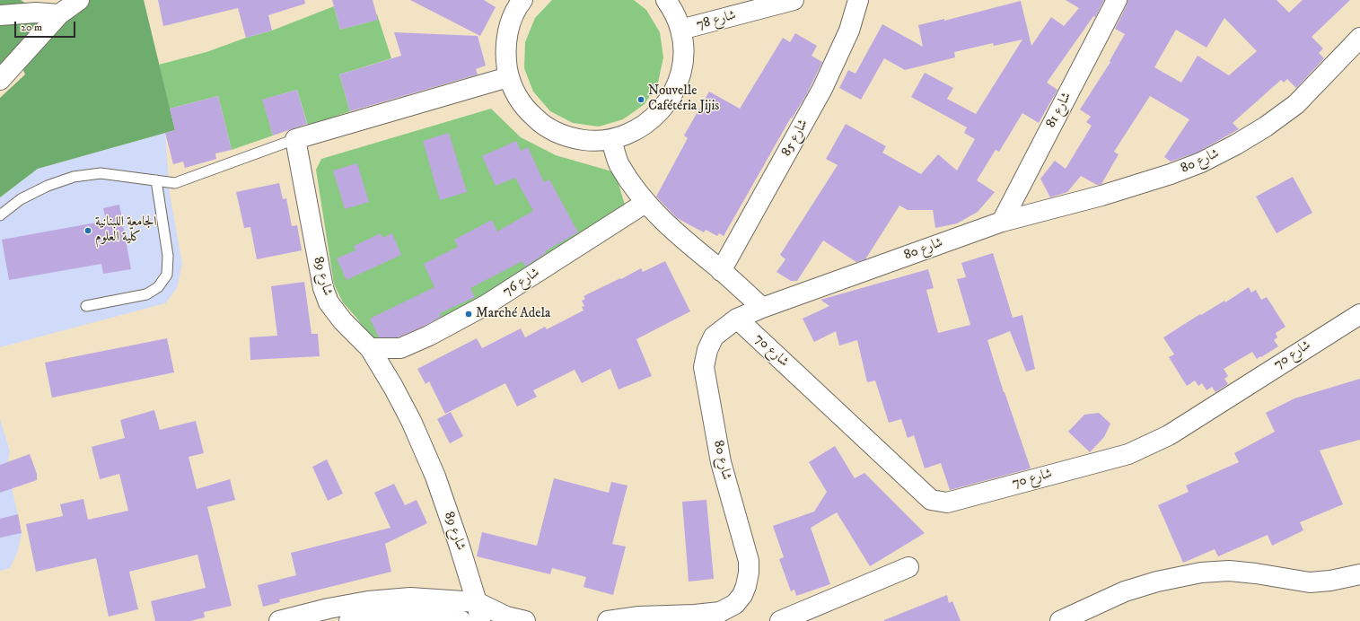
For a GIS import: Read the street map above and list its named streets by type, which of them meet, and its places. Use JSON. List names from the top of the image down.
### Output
{
  "streets": {
    "street": [
      "شارع 78",
      "شارع 81",
      "شارع 85",
      "شارع 80",
      "شارع 89",
      "شارع 76",
      "شارع 70"
    ]
  },
  "crossings": [
    ["شارع 81", "شارع 80"],
    ["شارع 80", "شارع 70"],
    ["شارع 89", "شارع 76"]
  ],
  "places": ["Nouvelle Cafétéria Jijis", "الجامعة اللبنانية كلّية العلوم", "Marché Adela"],
  "scale_bar": "20 m"
}
